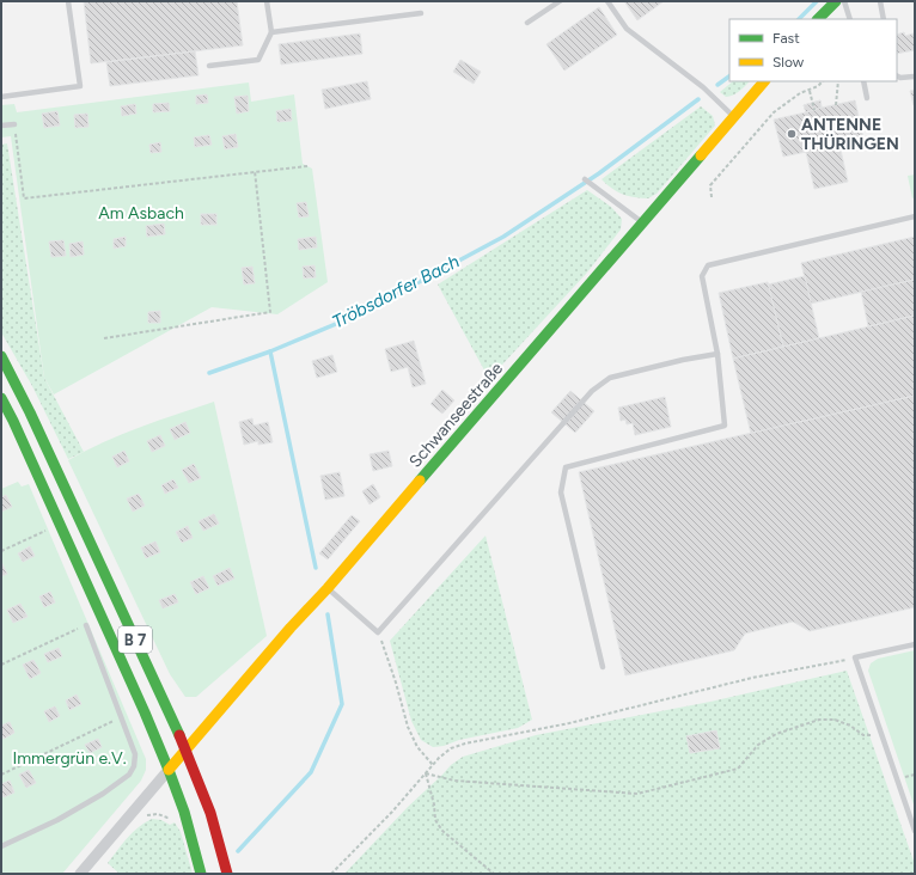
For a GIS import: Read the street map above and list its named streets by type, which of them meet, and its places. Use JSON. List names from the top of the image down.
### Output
{
  "streets": {
    "main road": ["Schwanseestraße", "B 7"]
  },
  "crossings": [
    ["Schwanseestraße", "B 7"]
  ],
  "water": ["Tröbsdorfer Bach"],
  "parks": ["Am Asbach", "Immergrün e.V."],
  "places": ["ANTENNE THÜRINGEN"],
  "legend": ["Fast", "Slow"]
}
